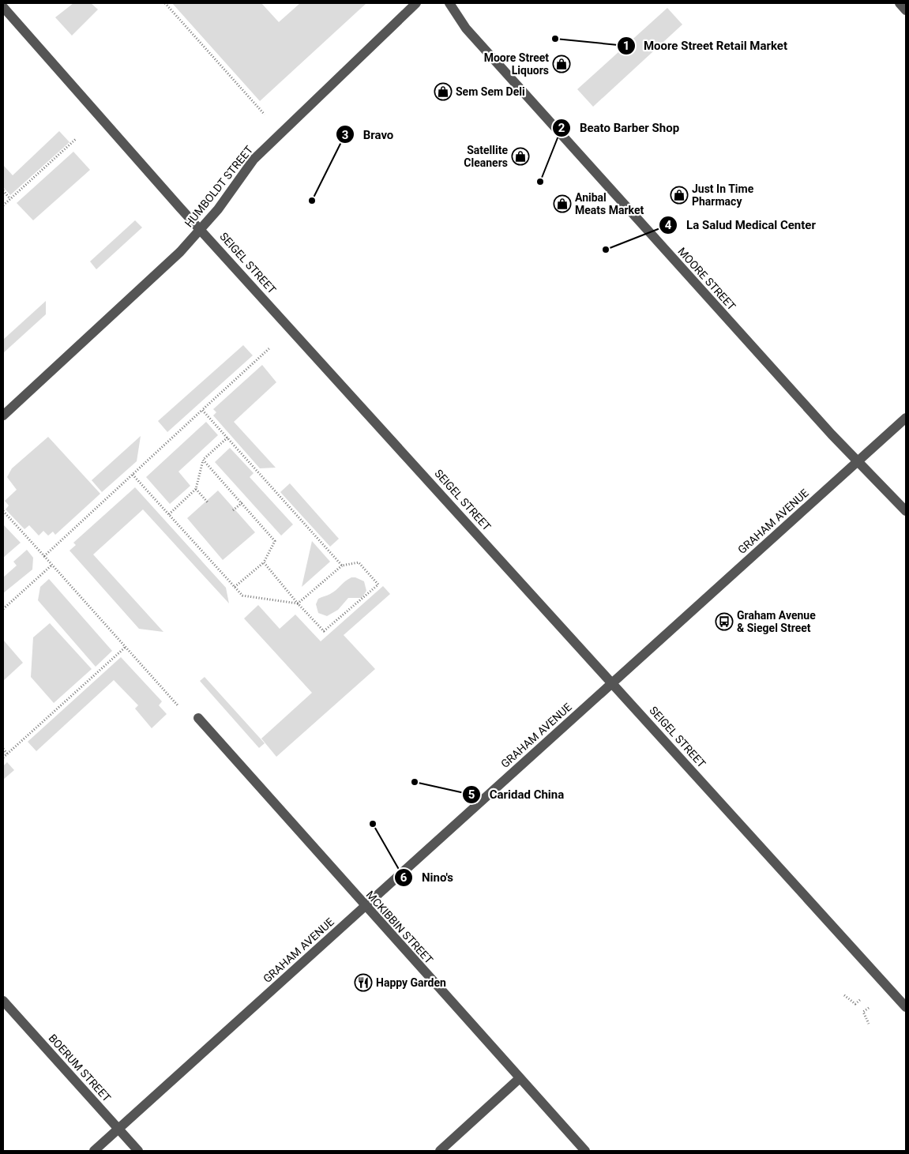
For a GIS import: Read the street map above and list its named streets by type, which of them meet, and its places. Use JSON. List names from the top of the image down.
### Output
{
  "streets": {
    "street": [
      "HUMBOLDT STREET",
      "SEIGEL STREET",
      "MOORE STREET",
      "GRAHAM AVENUE",
      "MCKIBBIN STREET",
      "BOERUM STREET"
    ]
  },
  "crossings": [
    ["HUMBOLDT STREET", "SEIGEL STREET"],
    ["SEIGEL STREET", "GRAHAM AVENUE"],
    ["MOORE STREET", "GRAHAM AVENUE"],
    ["GRAHAM AVENUE", "MCKIBBIN STREET"],
    ["GRAHAM AVENUE", "BOERUM STREET"]
  ],
  "places": {
    "other": [
      "Moore Street Retail Market",
      "Beato Barber Shop",
      "Bravo",
      "La Salud Medical Center",
      "Caridad China",
      "Nino's"
    ],
    "shop": [
      "Moore Street Liquors",
      "Sem Sem Deli",
      "Satellite Cleaners",
      "Just In Time Pharmacy",
      "Anibal Meats Market"
    ],
    "bus stop": ["Graham Avenue & Siegel Street"],
    "restaurant": ["Happy Garden"]
  }
}
